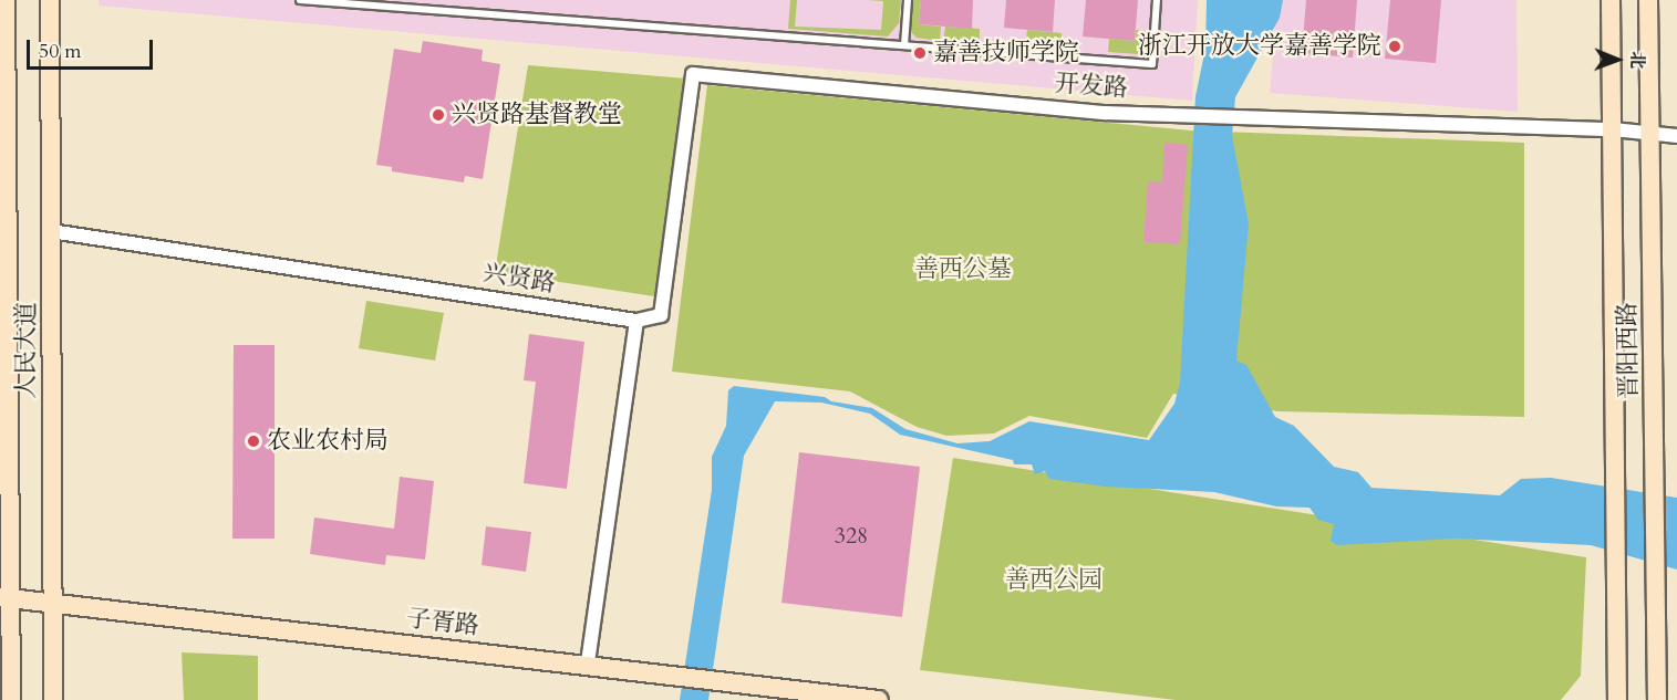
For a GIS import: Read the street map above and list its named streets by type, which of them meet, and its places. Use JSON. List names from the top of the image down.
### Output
{
  "streets": {
    "main road": ["人民大道", "晋阳西路", "子胥路"],
    "street": ["开发路", "兴贤路"]
  },
  "crossings": [
    ["开发路", "兴贤路"],
    ["开发路", "晋阳西路"],
    ["兴贤路", "人民大道"],
    ["人民大道", "子胥路"]
  ],
  "parks": ["善西公墓", "善西公园"],
  "places": [
    "浙江开放大学嘉善学院",
    "嘉善技师学院",
    "兴贤路基督教堂",
    "农业农村局"
  ],
  "house_numbers": ["328"],
  "scale_bar": "50 m",
  "north": "right"
}
